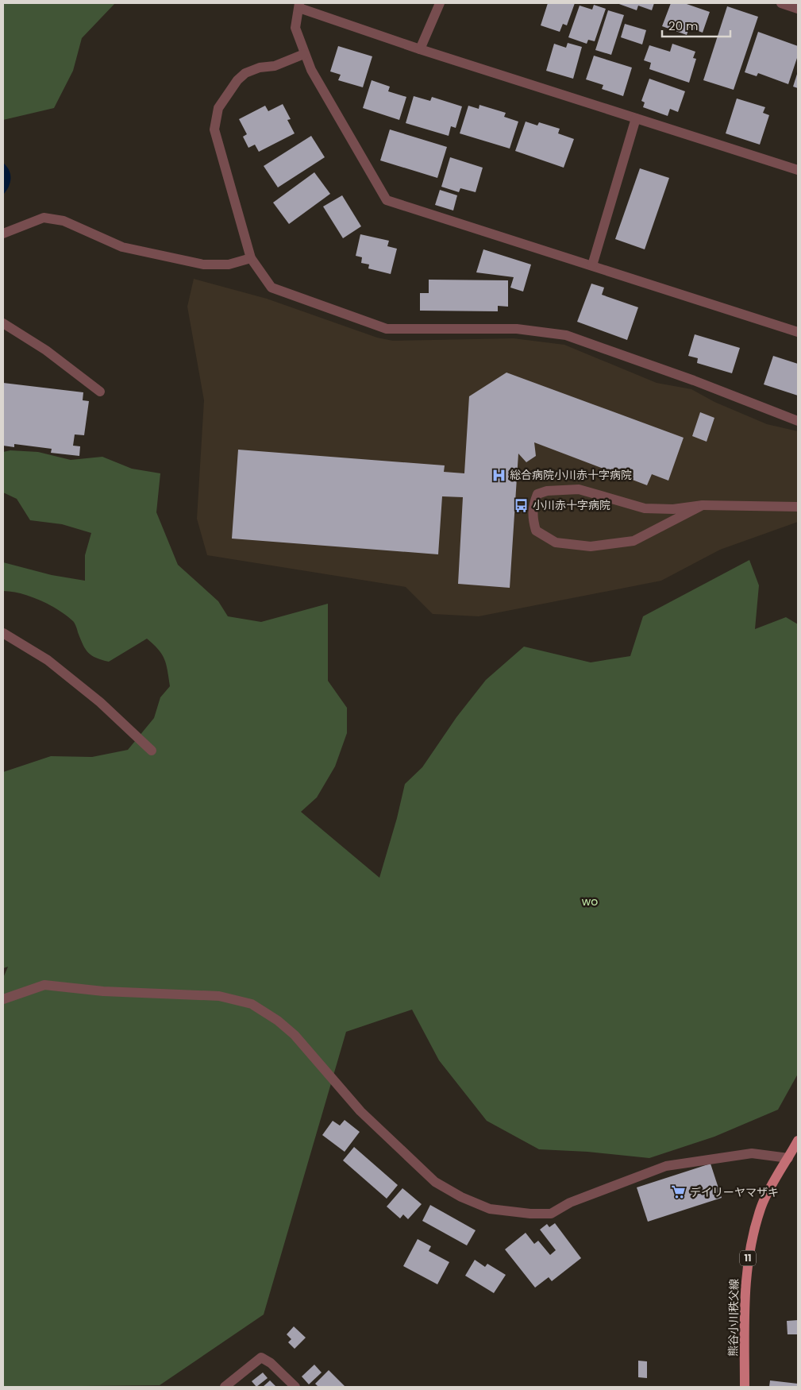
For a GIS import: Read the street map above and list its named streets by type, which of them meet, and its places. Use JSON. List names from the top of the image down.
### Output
{
  "streets": {
    "main road": ["11", "熊谷小川秩父線"]
  },
  "parks": ["wo"],
  "places": {
    "hospital": ["総合病院小川赤十字病院"],
    "bus stop": ["小川赤十字病院"],
    "supermarket": ["デイリーヤマザキ"]
  },
  "scale_bar": "20 m"
}
